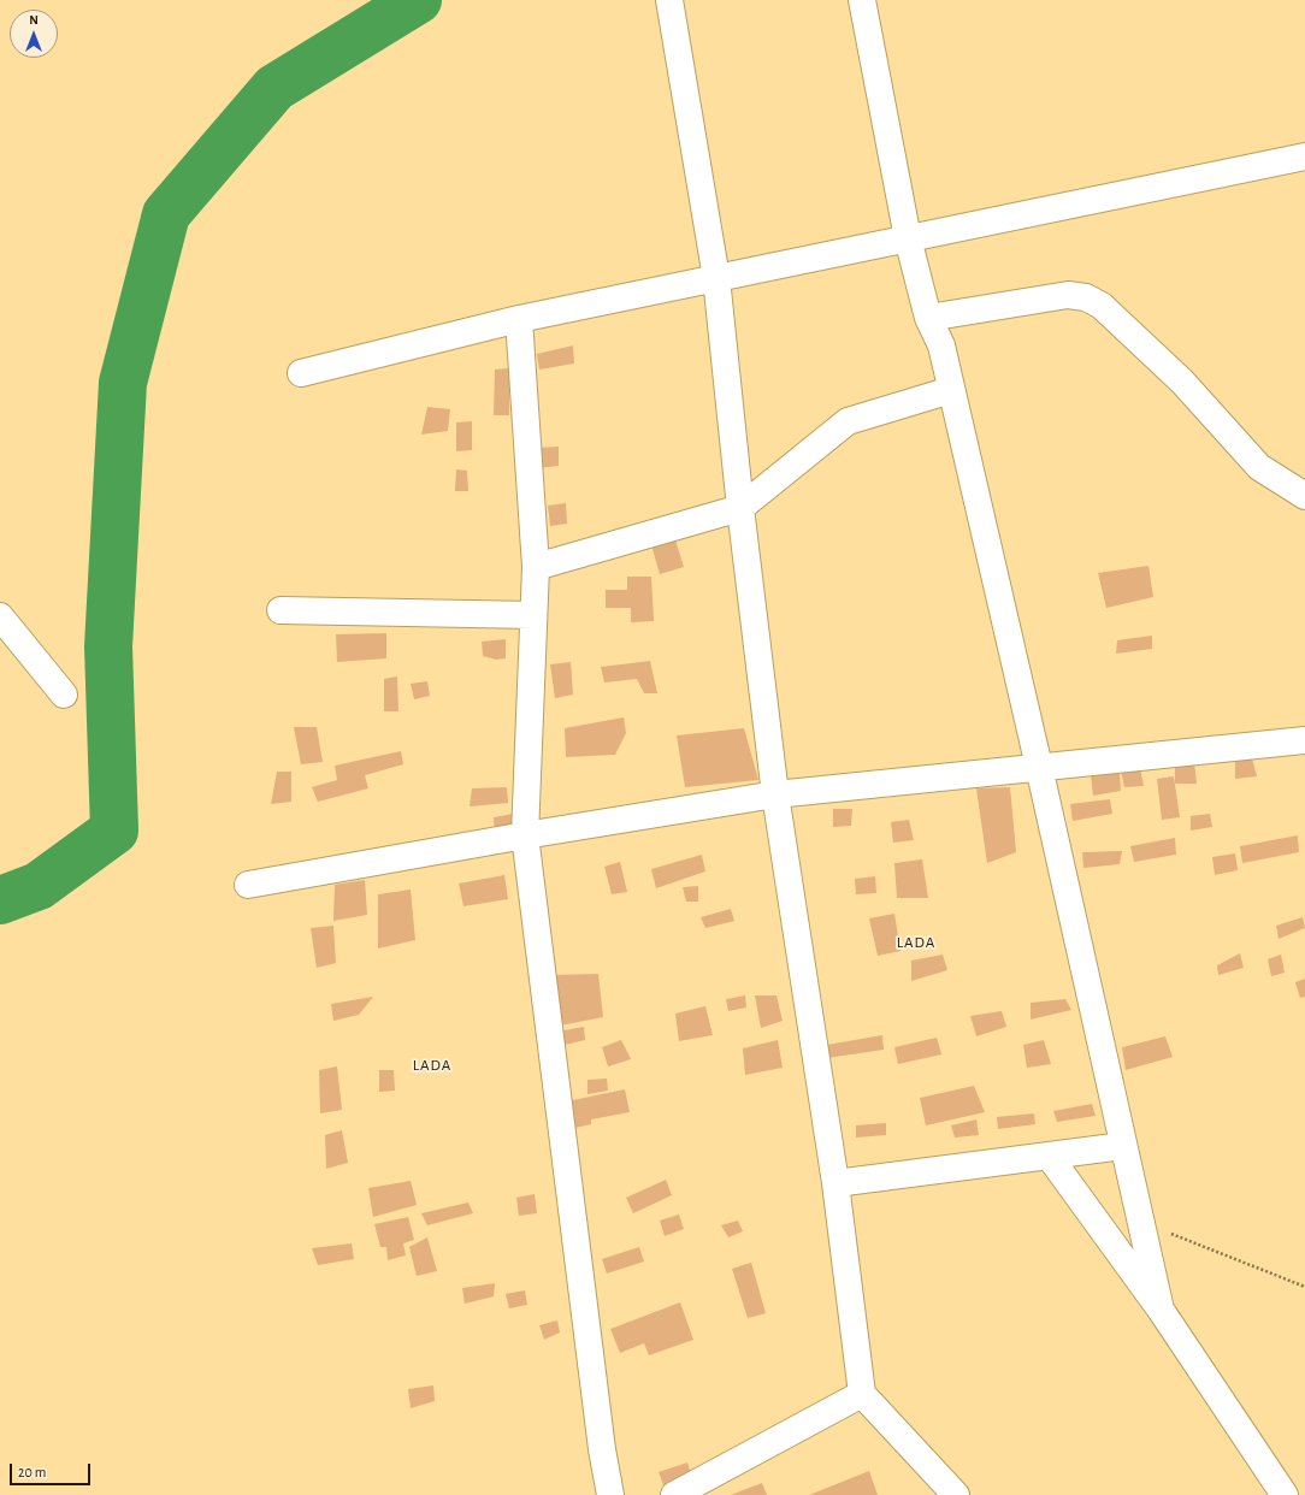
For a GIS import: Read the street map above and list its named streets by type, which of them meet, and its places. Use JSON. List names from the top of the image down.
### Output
{
  "districts": ["LADA", "LADA"],
  "scale_bar": "20 m",
  "north": "top"
}
